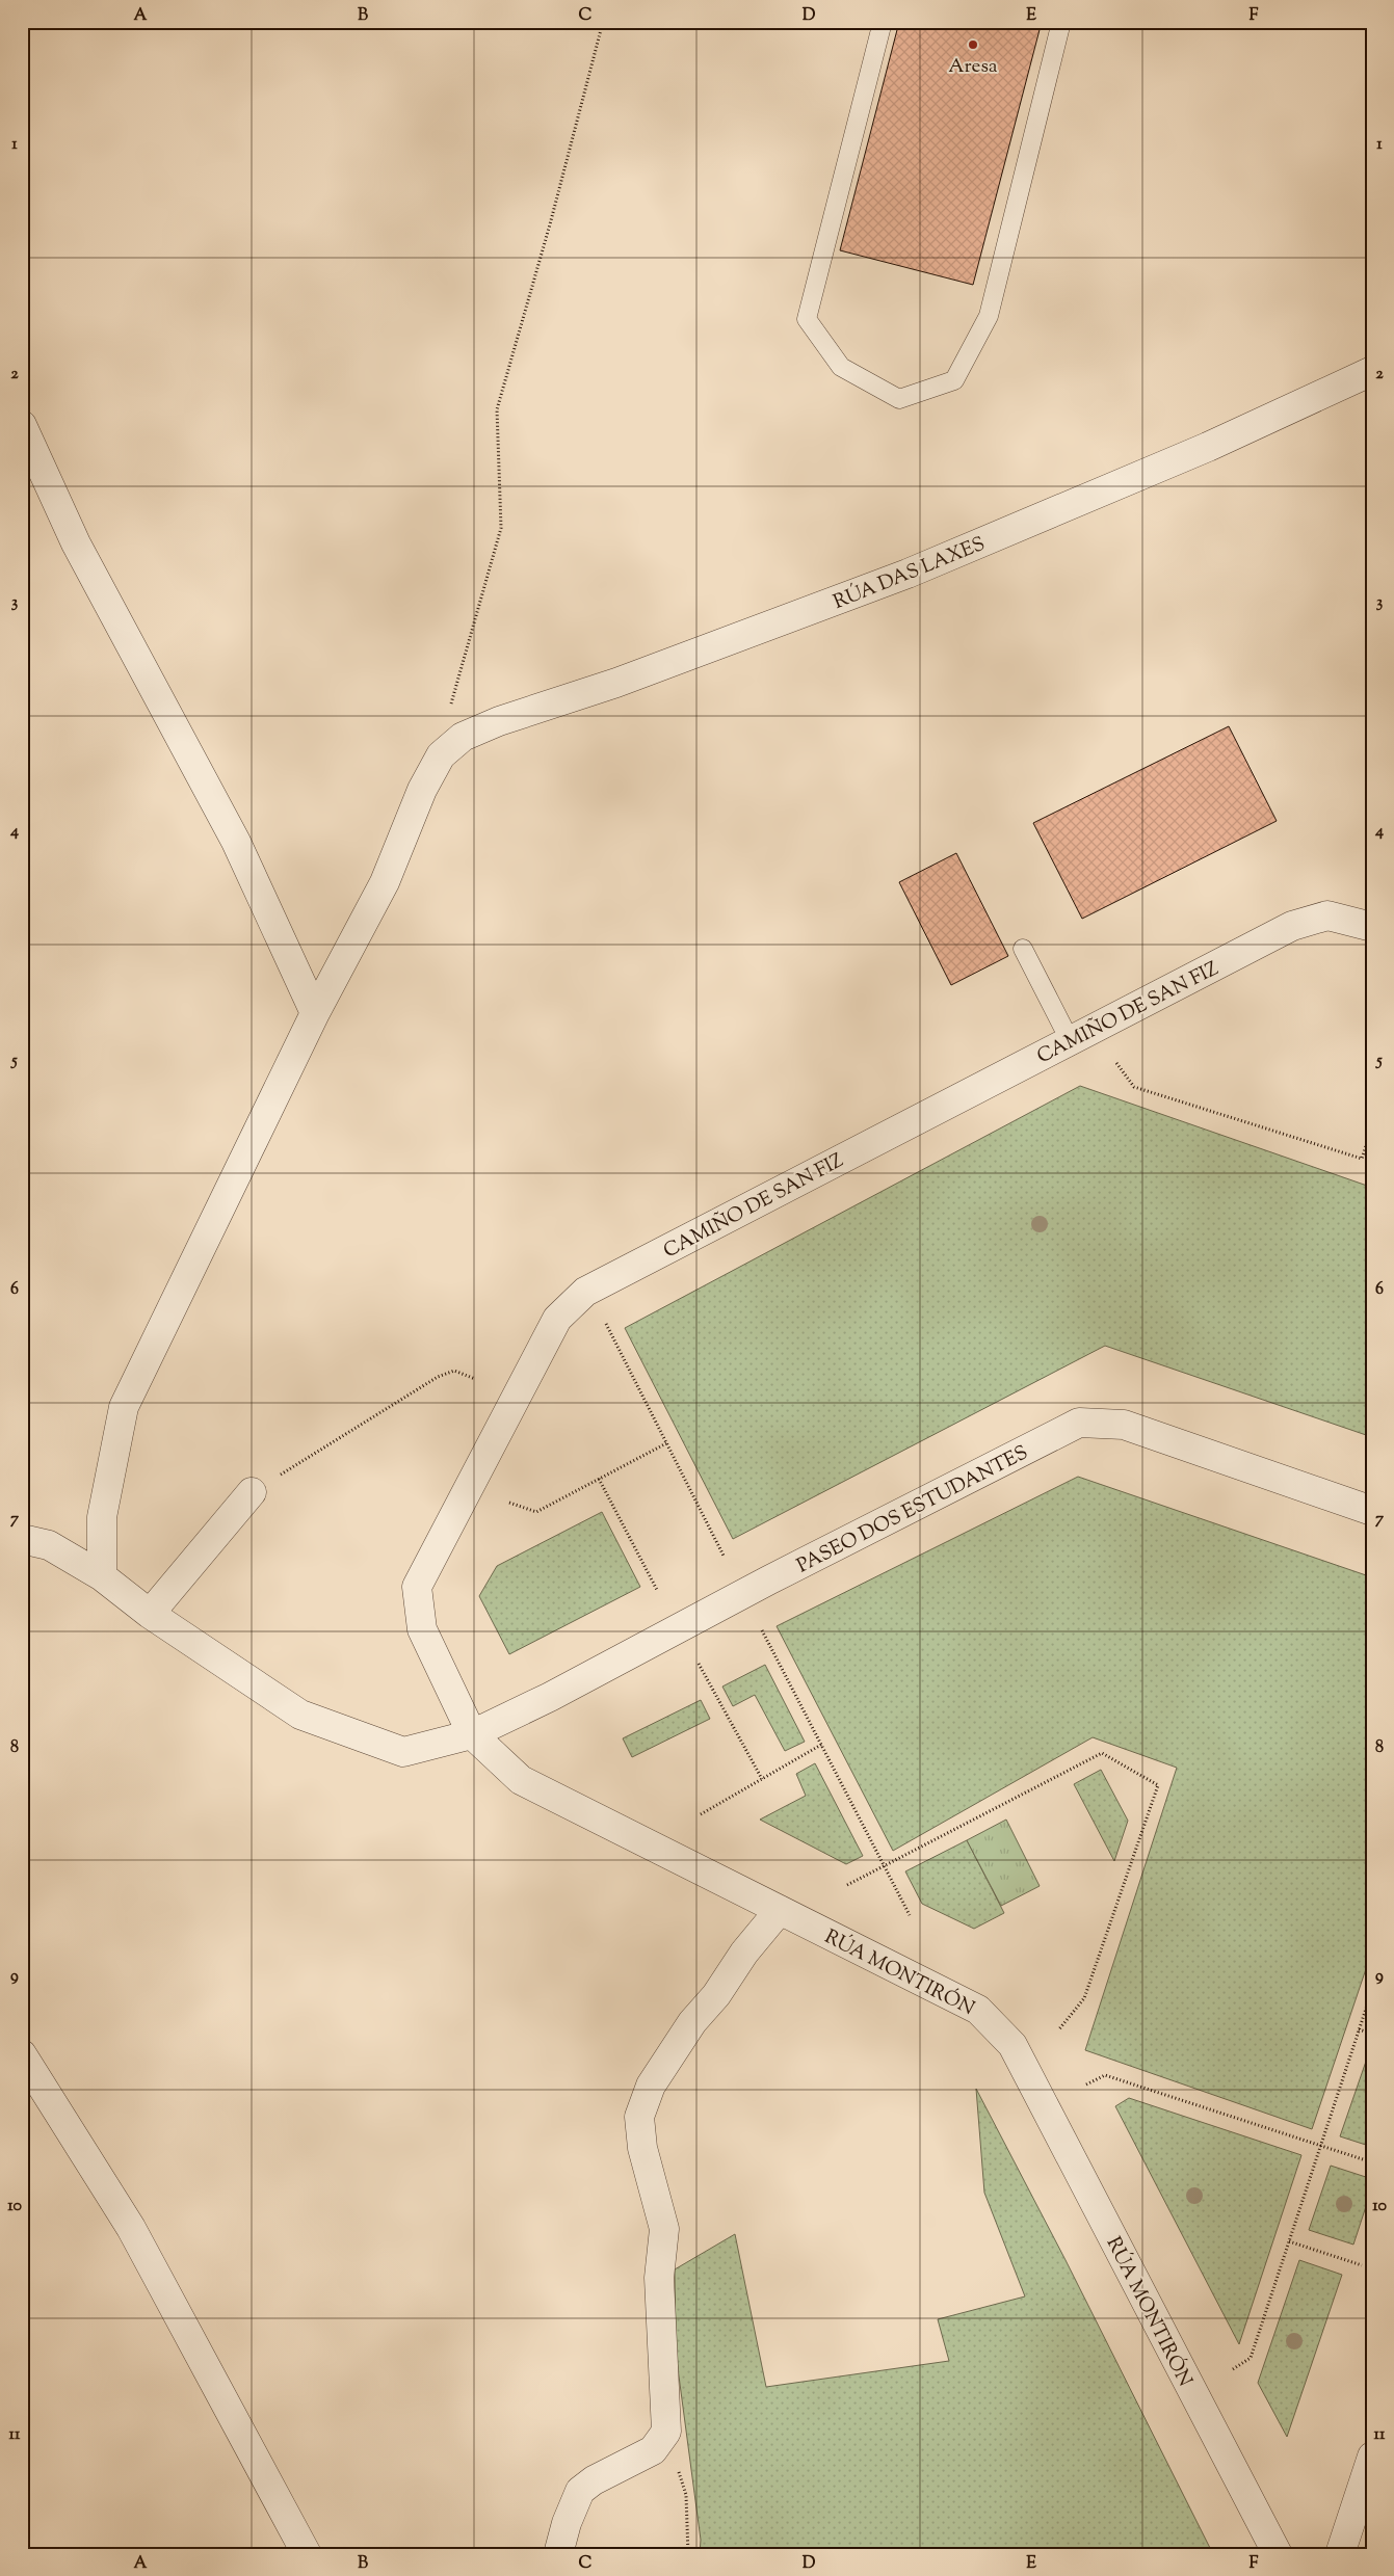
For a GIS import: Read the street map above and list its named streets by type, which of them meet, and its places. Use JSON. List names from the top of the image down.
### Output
{
  "streets": {
    "street": [
      "RÚA DAS LAXES",
      "CAMIÑO DE SAN FIZ",
      "PASEO DOS ESTUDANTES",
      "RÚA MONTIRÓN"
    ]
  },
  "crossings": [
    ["CAMIÑO DE SAN FIZ", "PASEO DOS ESTUDANTES"],
    ["CAMIÑO DE SAN FIZ", "RÚA MONTIRÓN"],
    ["PASEO DOS ESTUDANTES", "RÚA MONTIRÓN"]
  ],
  "places": ["Aresa"],
  "grid": {
    "columns": [
      "A",
      "B",
      "C",
      "D",
      "E",
      "F"
    ],
    "rows": [
      "1",
      "2",
      "3",
      "4",
      "5",
      "6",
      "7",
      "8",
      "9",
      "10",
      "11"
    ]
  }
}
